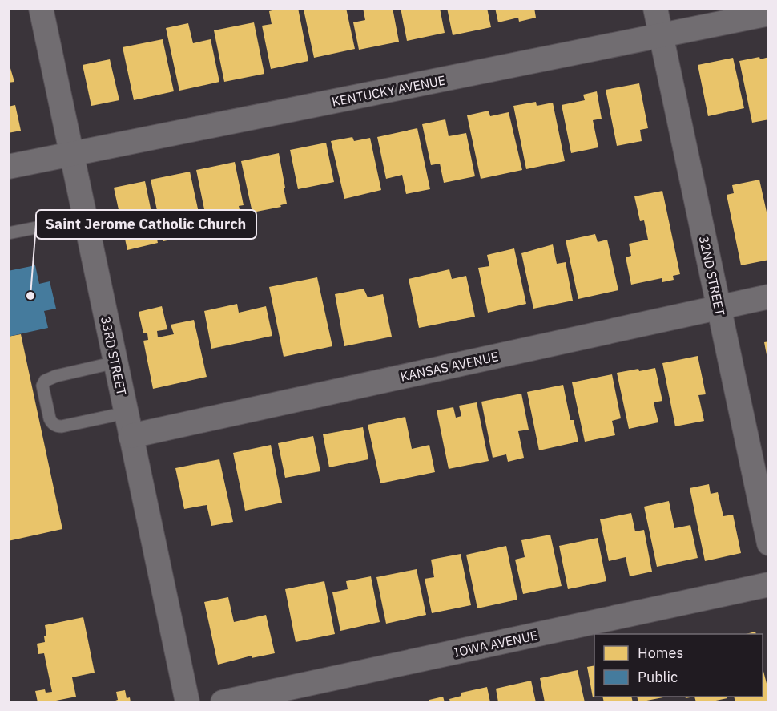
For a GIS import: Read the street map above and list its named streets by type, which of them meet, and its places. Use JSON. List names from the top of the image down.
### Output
{
  "streets": {
    "street": [
      "KENTUCKY AVENUE",
      "32ND STREET",
      "33RD STREET",
      "KANSAS AVENUE",
      "IOWA AVENUE"
    ]
  },
  "crossings": [
    ["KENTUCKY AVENUE", "32ND STREET"],
    ["KENTUCKY AVENUE", "33RD STREET"],
    ["32ND STREET", "KANSAS AVENUE"],
    ["33RD STREET", "KANSAS AVENUE"]
  ],
  "places": ["Saint Jerome Catholic Church"],
  "legend": ["Homes", "Public"]
}
